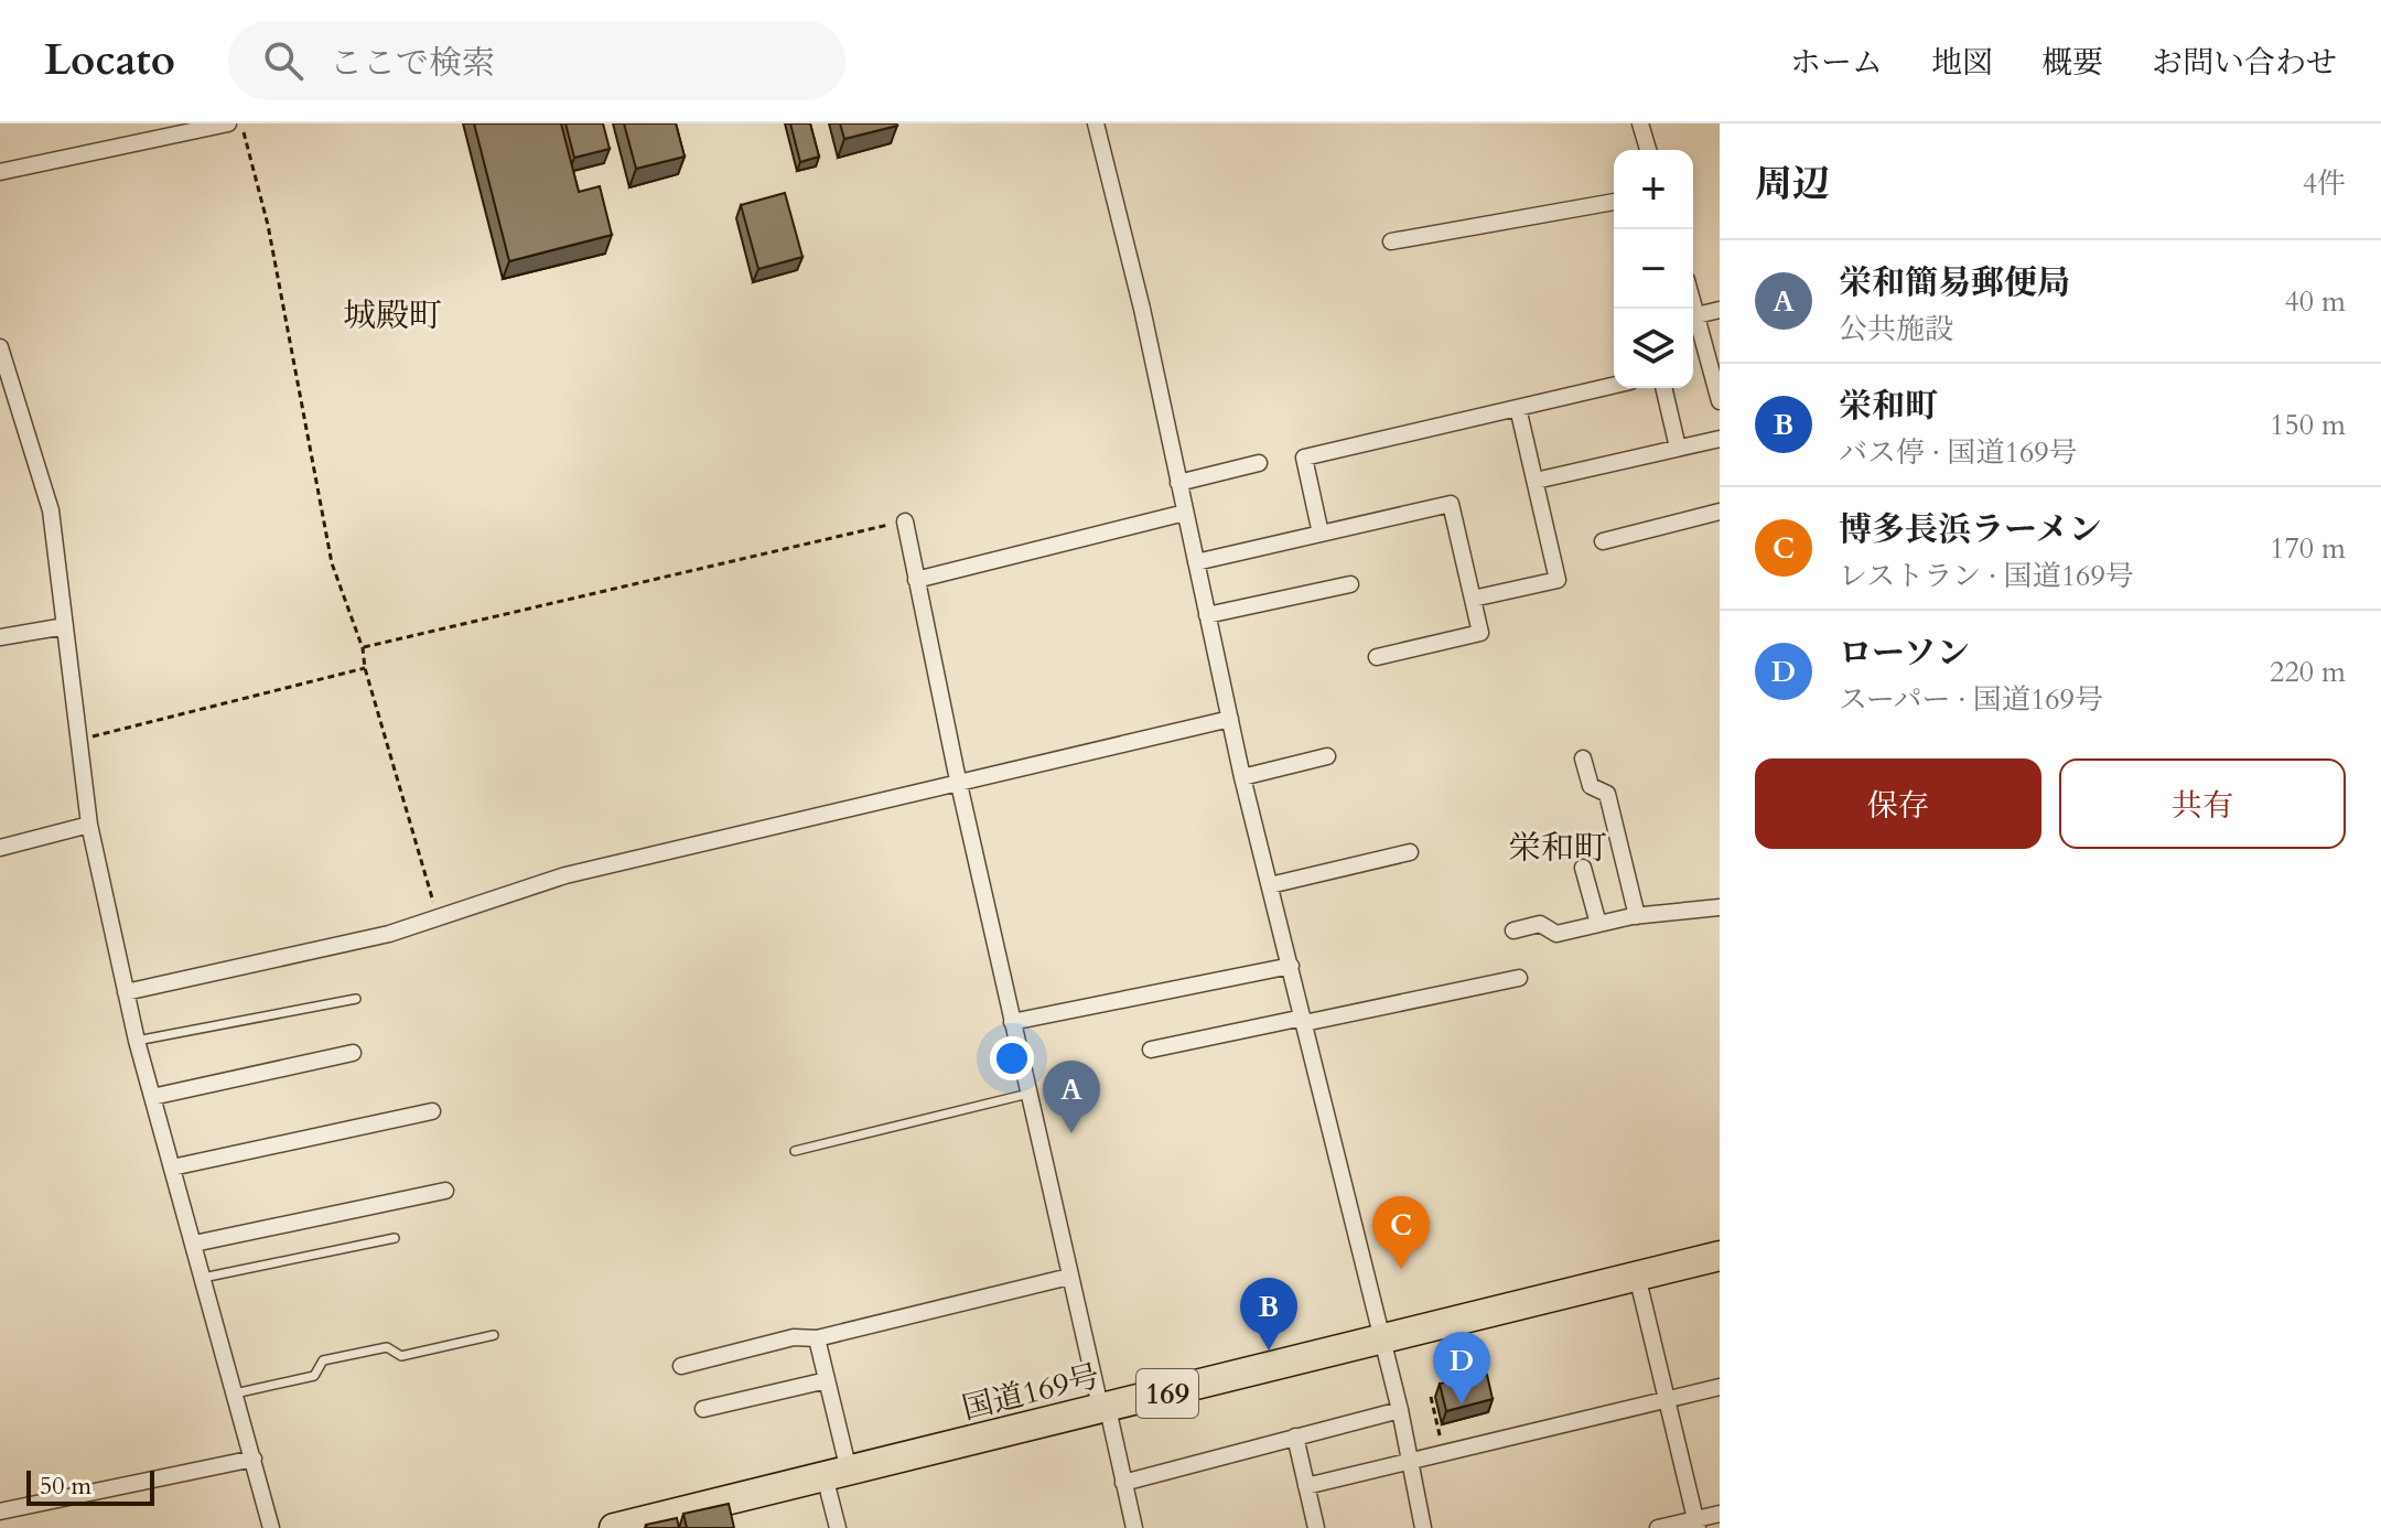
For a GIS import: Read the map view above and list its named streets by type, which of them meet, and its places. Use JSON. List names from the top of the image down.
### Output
{
  "streets": {
    "highway": ["国道169号", "169"]
  },
  "districts": ["城殿町", "栄和町"],
  "scale_bar": "50 m",
  "page": {
    "header": "Locato",
    "search": "ここで検索",
    "nav": [
      "ホーム",
      "地図",
      "概要",
      "お問い合わせ"
    ],
    "heading": ["周辺", "4件"],
    "map_buttons": ["+", "−"],
    "list": [
      {
        "mark": "A",
        "name": "栄和簡易郵便局",
        "note": "公共施設",
        "value": "40 m"
      },
      {
        "mark": "B",
        "name": "栄和町",
        "note": "バス停 · 国道169号",
        "value": "150 m"
      },
      {
        "mark": "C",
        "name": "博多長浜ラーメン",
        "note": "レストラン · 国道169号",
        "value": "170 m"
      },
      {
        "mark": "D",
        "name": "ローソン",
        "note": "スーパー · 国道169号",
        "value": "220 m"
      }
    ],
    "buttons": ["保存", "共有"],
    "pins": [
      "A",
      "C",
      "B",
      "D"
    ],
    "scale": "50 m"
  }
}
